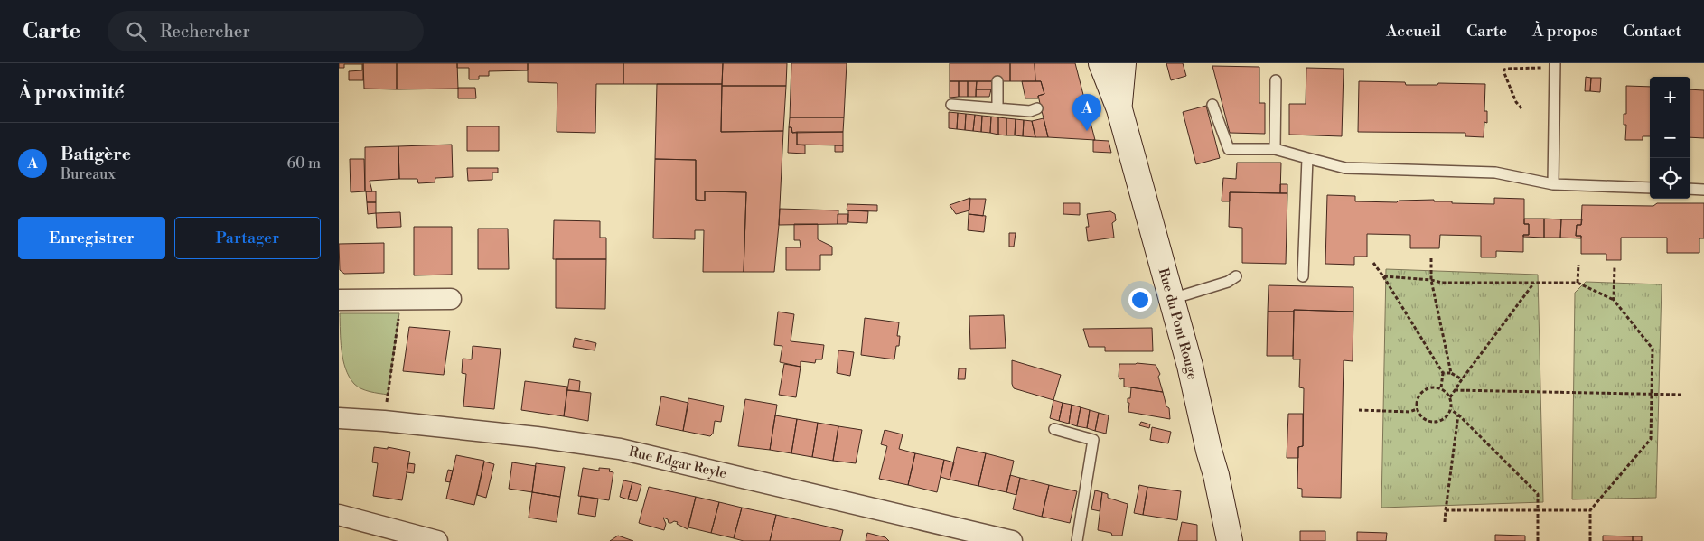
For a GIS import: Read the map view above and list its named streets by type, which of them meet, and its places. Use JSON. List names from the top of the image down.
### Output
{
  "streets": {
    "main road": ["Rue du Pont Rouge"],
    "street": ["Rue Edgar Reyle"]
  },
  "page": {
    "header": "Carte",
    "search": "Rechercher",
    "nav": [
      "Accueil",
      "Carte",
      "À propos",
      "Contact"
    ],
    "heading": "À proximité",
    "map_buttons": ["+", "−"],
    "pins": "A",
    "list": [
      {
        "mark": "A",
        "name": "Batigère",
        "note": "Bureaux",
        "value": "60 m"
      }
    ],
    "buttons": ["Enregistrer", "Partager"]
  }
}
